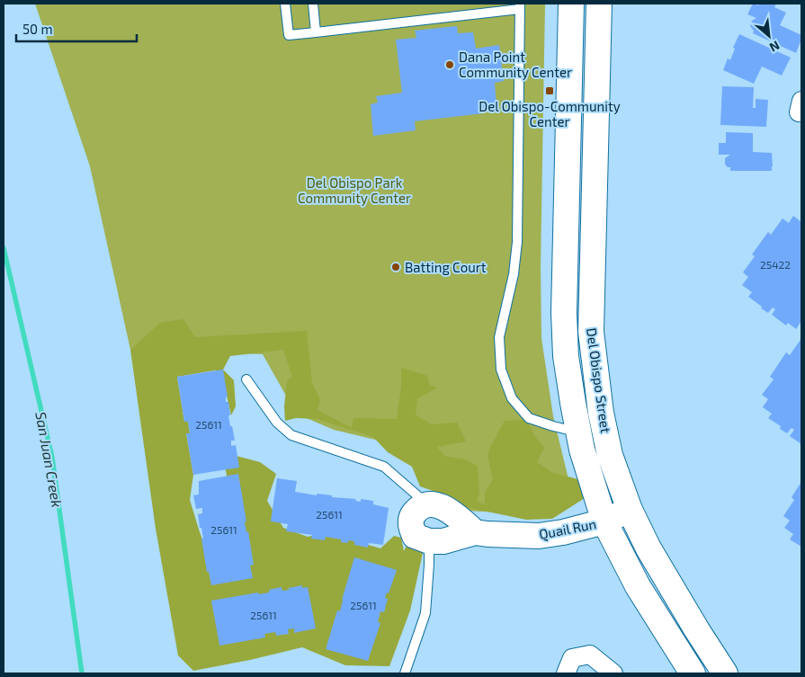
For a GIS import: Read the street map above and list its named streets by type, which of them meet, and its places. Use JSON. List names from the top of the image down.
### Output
{
  "streets": {
    "main road": ["Del Obispo Street", "Quail Run"]
  },
  "crossings": [
    ["Del Obispo Street", "Quail Run"]
  ],
  "water": ["San Juan Creek"],
  "parks": ["Del Obispo Park Community Center"],
  "places": {
    "other": ["Dana Point Community Center", "Batting Court"],
    "transit": ["Del Obispo-Community Center"]
  },
  "house_numbers": [
    "25422",
    "25611",
    "25611",
    "25611",
    "25611",
    "25611"
  ],
  "scale_bar": "50 m",
  "north": "bottom right"
}
